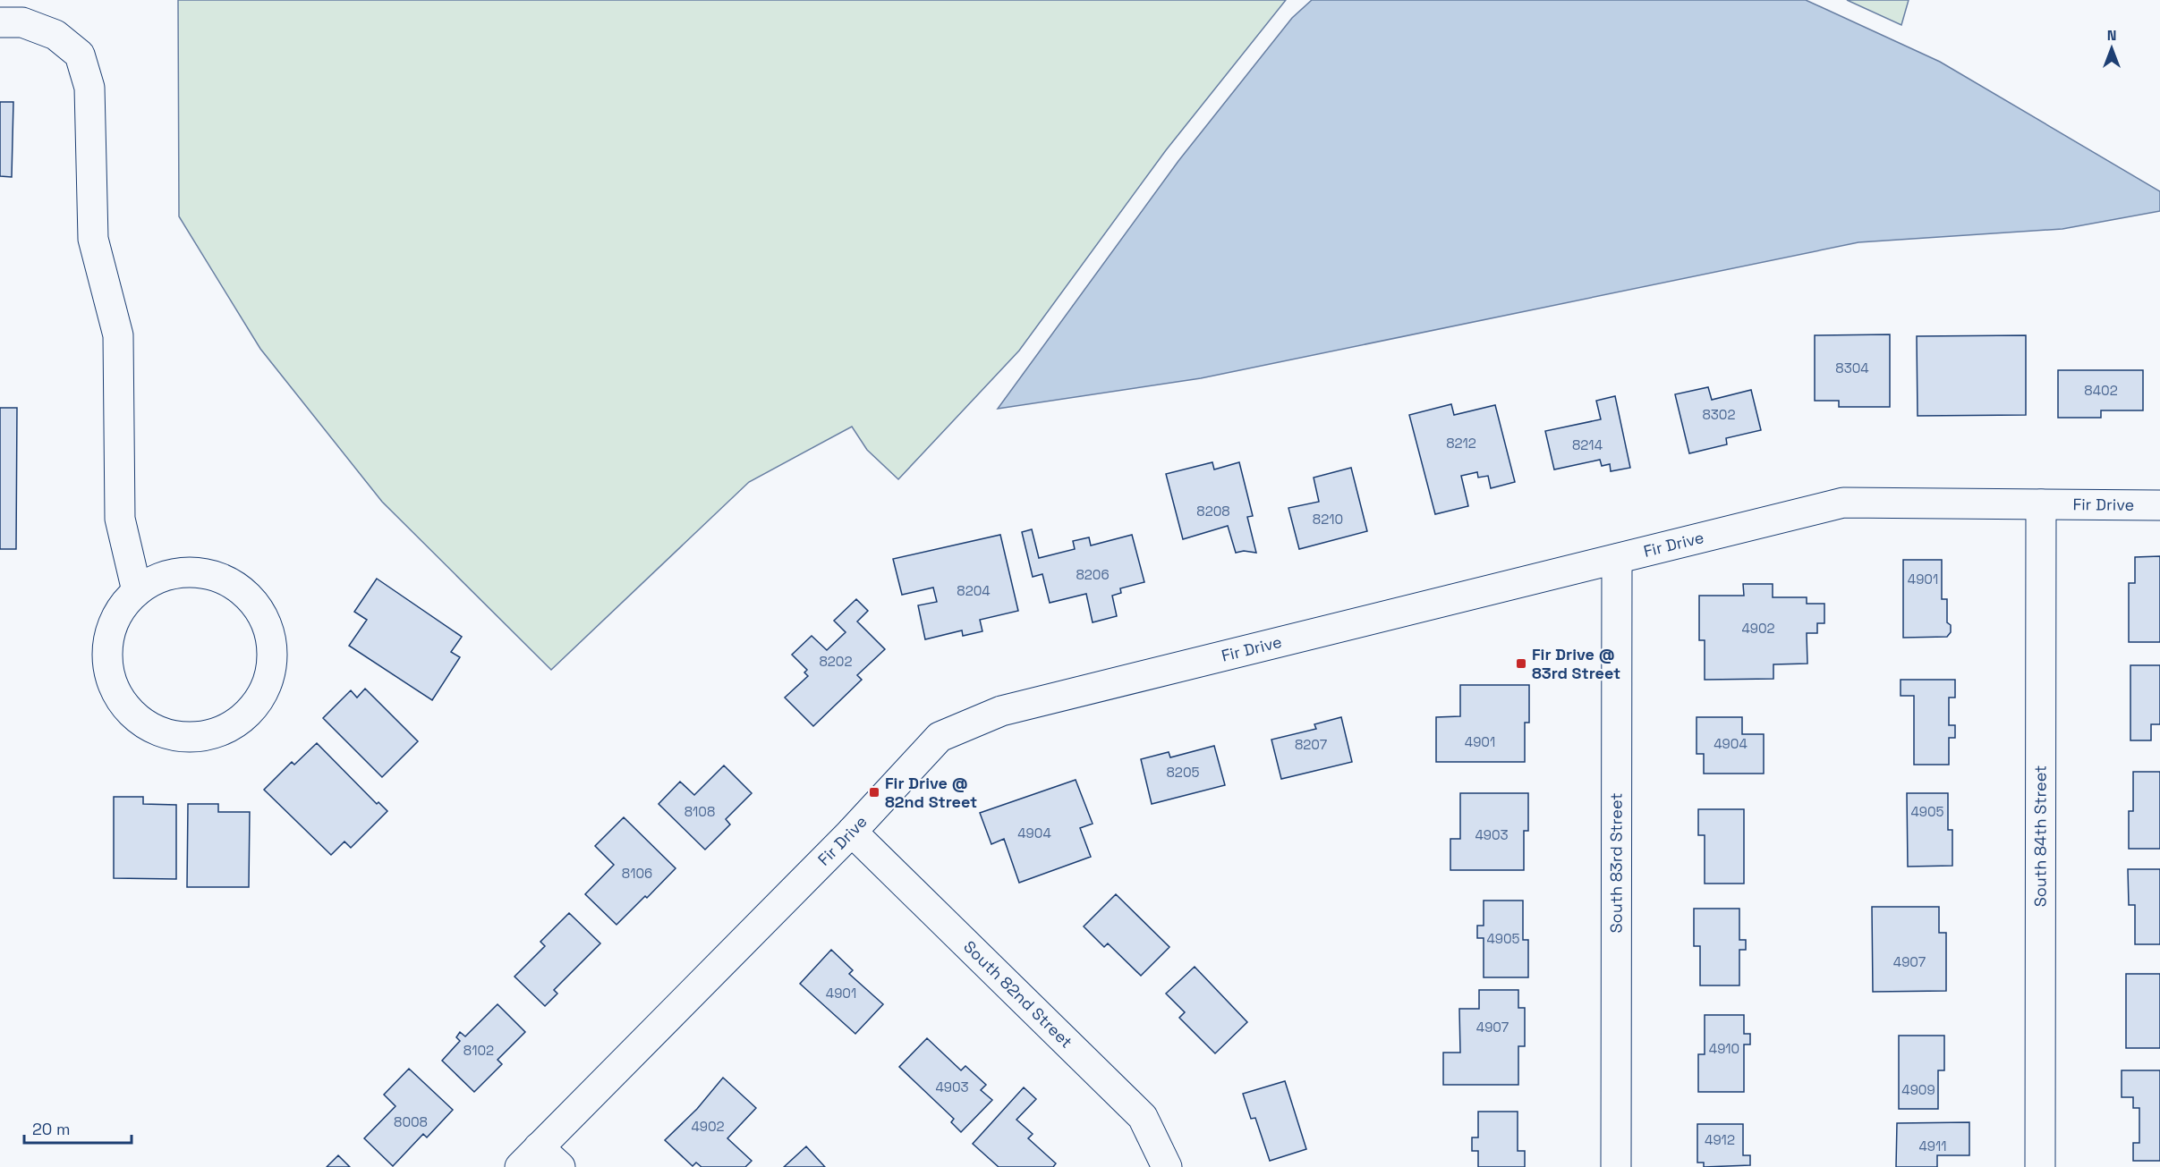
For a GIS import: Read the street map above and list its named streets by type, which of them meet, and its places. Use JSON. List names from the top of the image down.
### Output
{
  "streets": {
    "street": [
      "Fir Drive",
      "South 84th Street",
      "South 83rd Street",
      "South 82nd Street"
    ]
  },
  "crossings": [
    ["Fir Drive", "South 84th Street"],
    ["Fir Drive", "South 83rd Street"],
    ["Fir Drive", "South 82nd Street"]
  ],
  "places": {
    "transit": ["Fir Drive @ 83rd Street", "Fir Drive @ 82nd Street"]
  },
  "house_numbers": [
    "8304",
    "8402",
    "8302",
    "8212",
    "8214",
    "8208",
    "8210",
    "8206",
    "4901",
    "8204",
    "4902",
    "8202",
    "4901",
    "4904",
    "8207",
    "8205",
    "8108",
    "4905",
    "4904",
    "4903",
    "8106",
    "4905",
    "4907",
    "4901",
    "4907",
    "4910",
    "8102",
    "4903",
    "4909",
    "8008",
    "4902",
    "4912",
    "4911"
  ],
  "scale_bar": "20 m",
  "north": "top"
}
